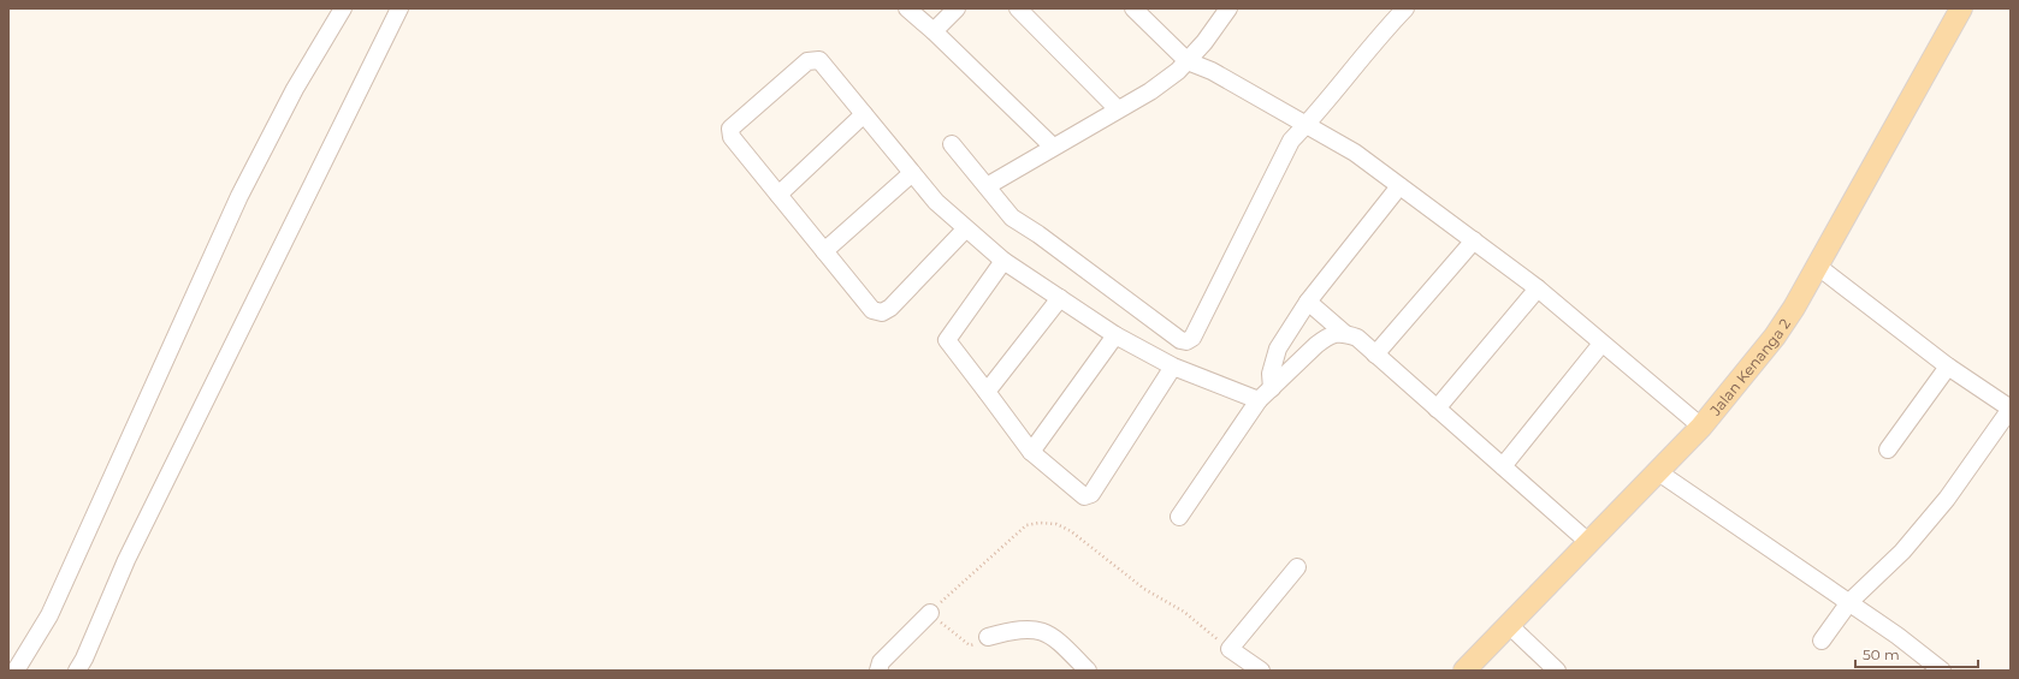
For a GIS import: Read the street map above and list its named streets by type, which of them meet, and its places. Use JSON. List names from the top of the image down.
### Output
{
  "streets": {
    "main road": ["Jalan Kenanga 2"]
  },
  "scale_bar": "50 m"
}
